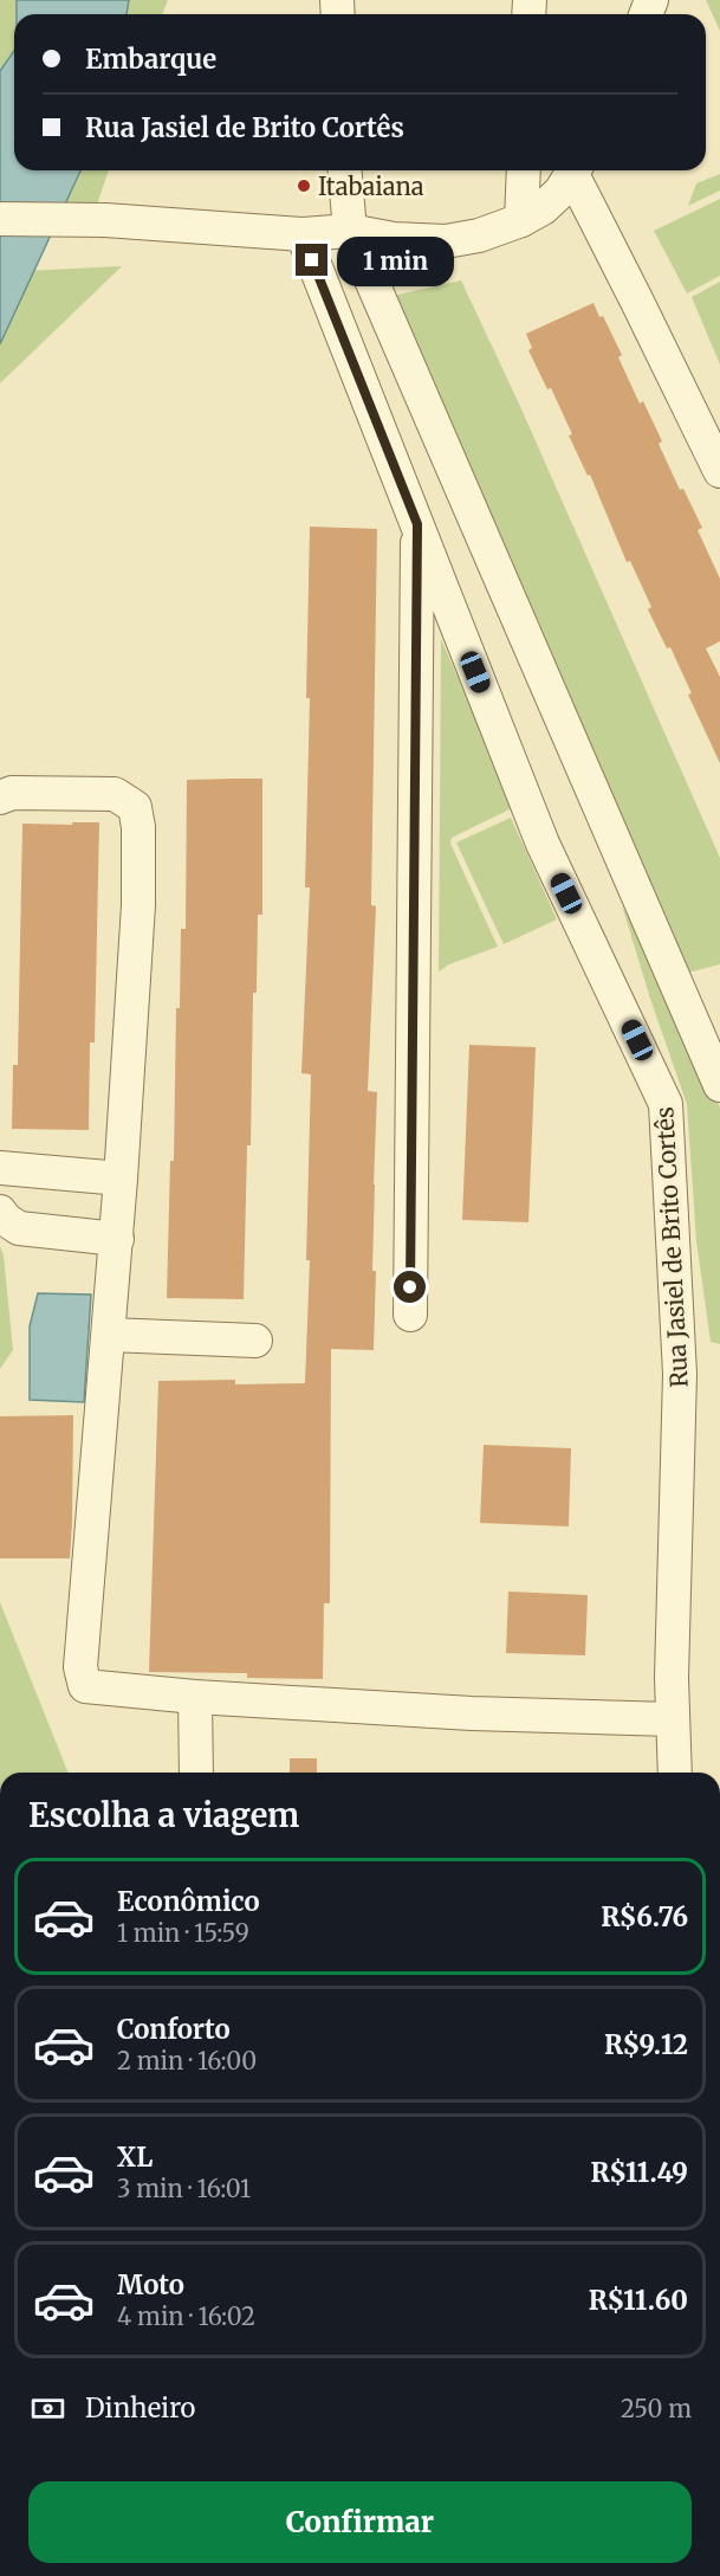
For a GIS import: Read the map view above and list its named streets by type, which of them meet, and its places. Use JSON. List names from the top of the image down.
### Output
{
  "streets": {
    "street": ["Rua Jasiel de Brito Cortês"]
  },
  "places": ["Itabaiana"],
  "page": {
    "banner": ["Embarque", "Rua Jasiel de Brito Cortês"],
    "bubble": "1 min",
    "heading": "Escolha a viagem",
    "list": [
      {
        "name": "Econômico",
        "note": "1 min · 15:59",
        "value": "R$6.76"
      },
      {
        "name": "Conforto",
        "note": "2 min · 16:00",
        "value": "R$9.12"
      },
      {
        "name": "XL",
        "note": "3 min · 16:01",
        "value": "R$11.49"
      },
      {
        "name": "Moto",
        "note": "4 min · 16:02",
        "value": "R$11.60"
      }
    ],
    "pay": ["Dinheiro", "250 m"],
    "buttons": "Confirmar"
  }
}
